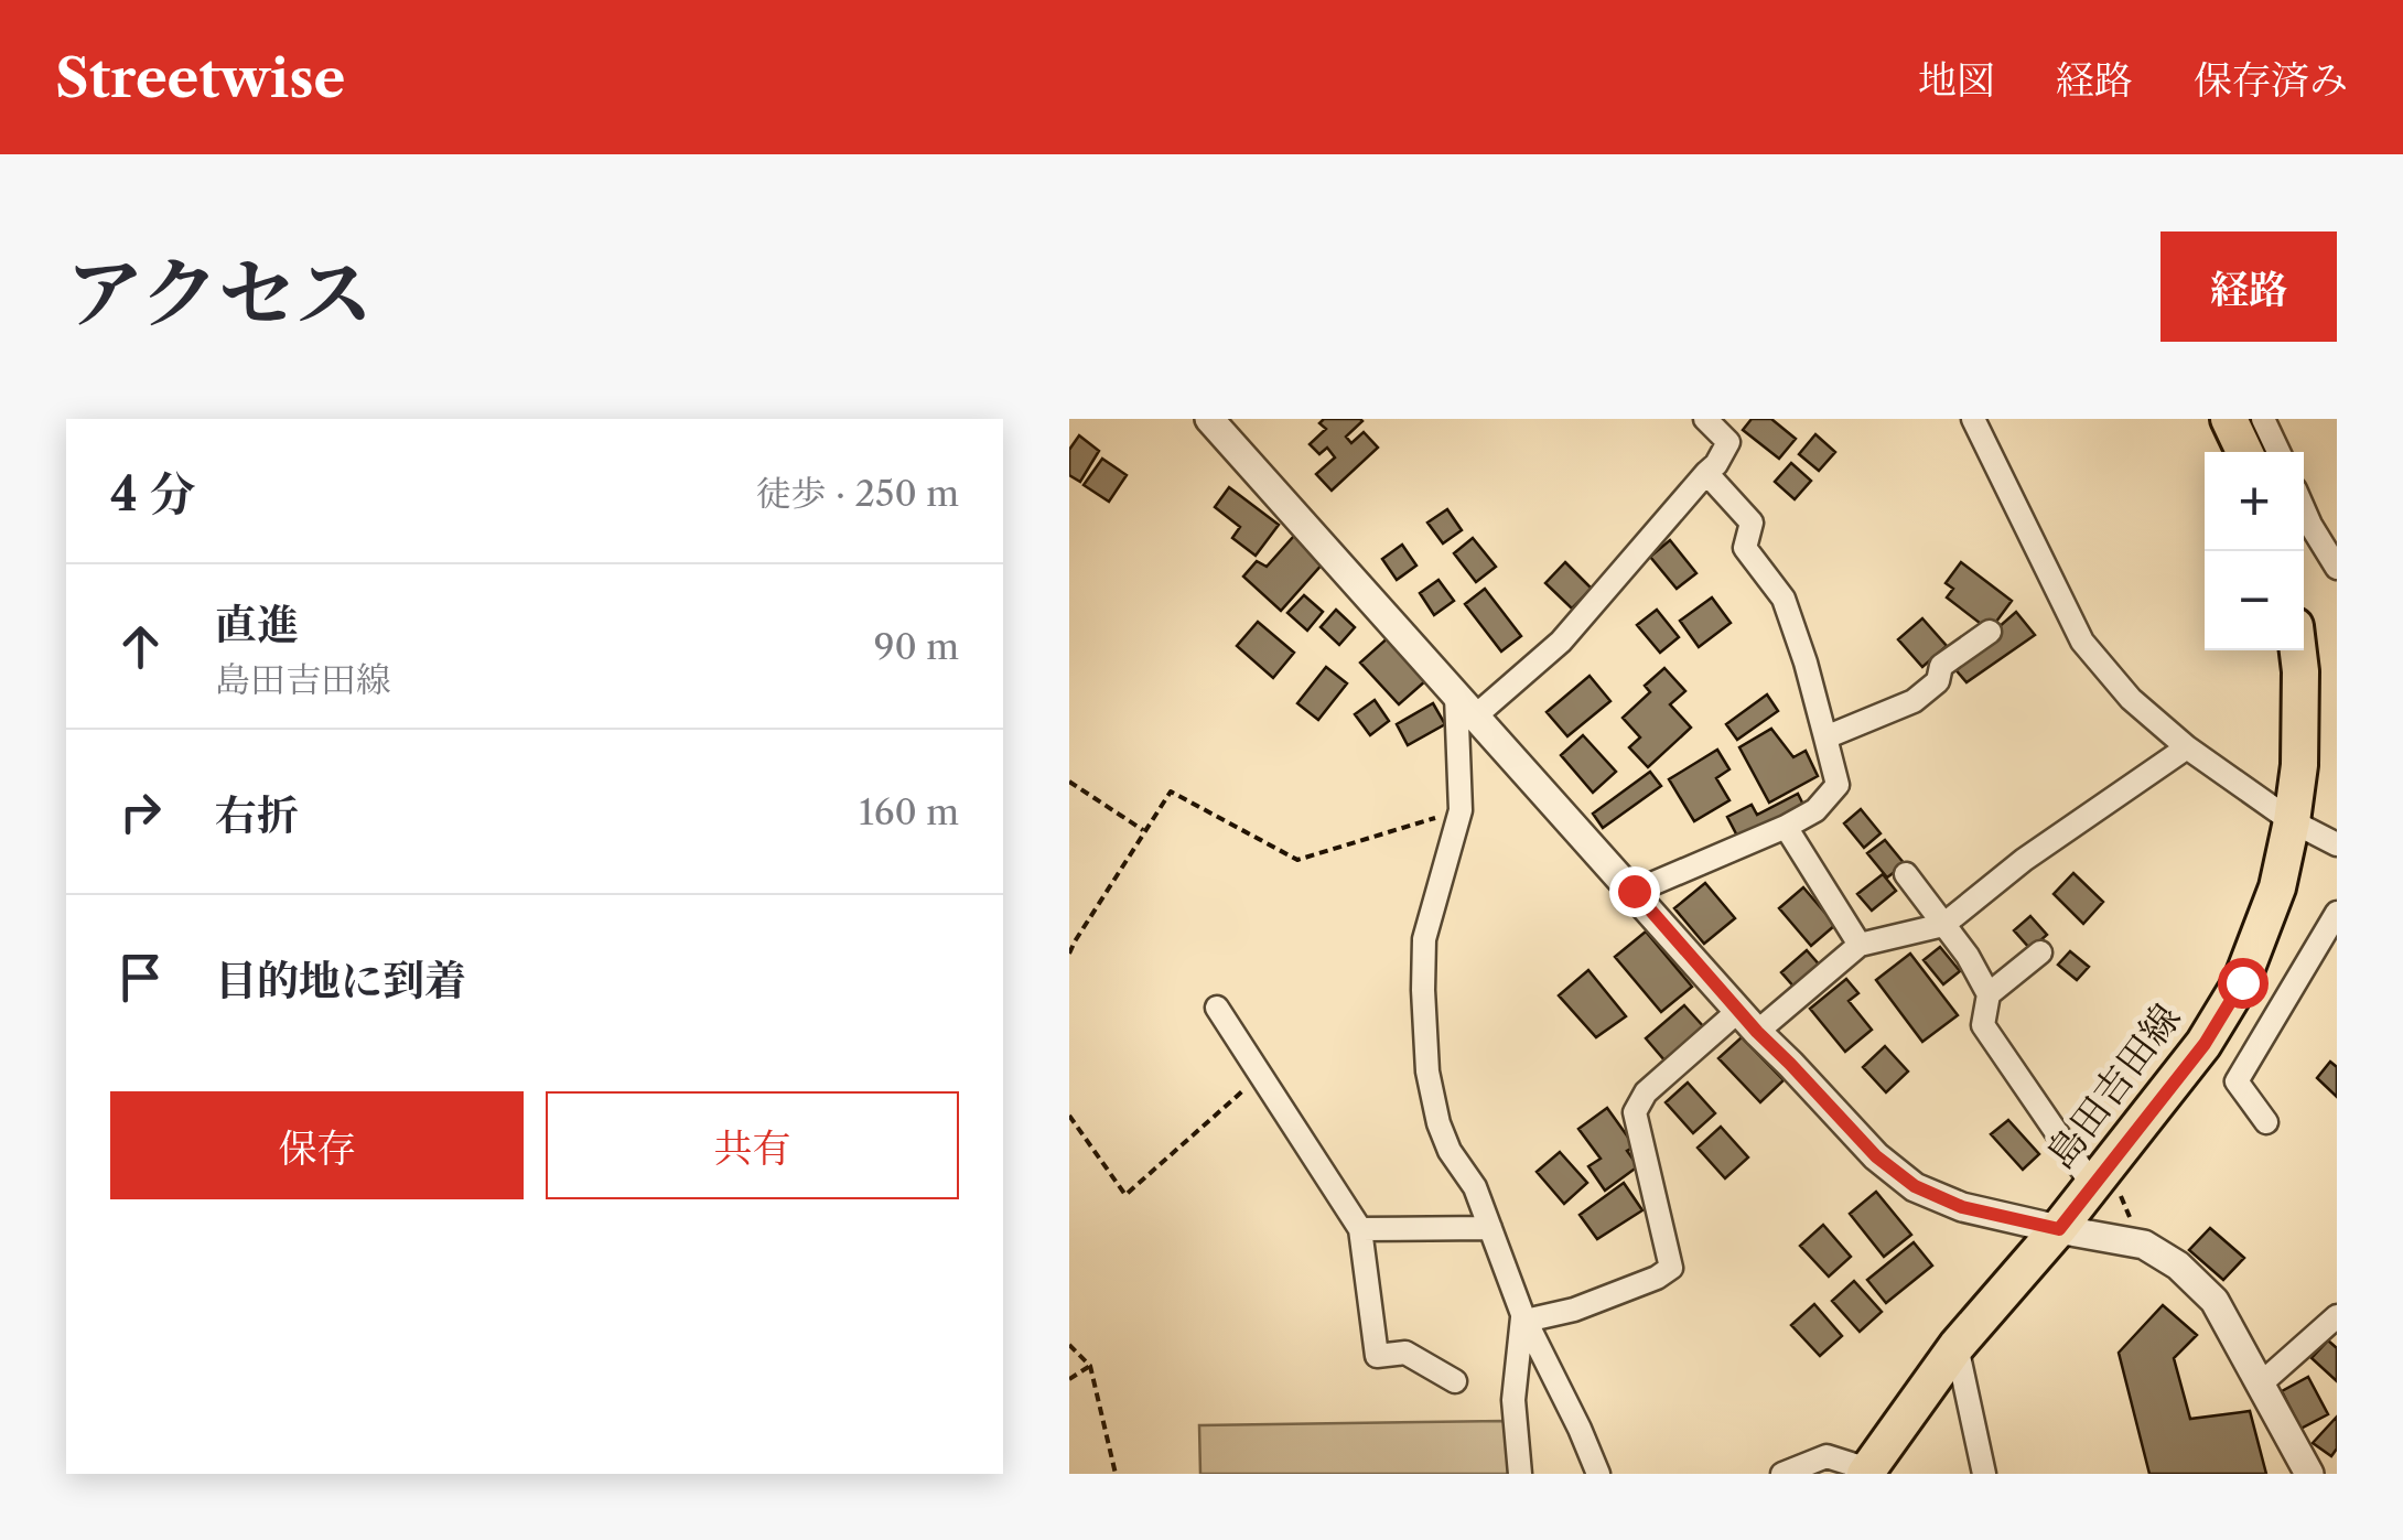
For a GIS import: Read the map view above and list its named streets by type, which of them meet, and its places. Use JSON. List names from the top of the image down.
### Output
{
  "streets": {
    "main road": ["島田吉田線"]
  },
  "page": {
    "header": "Streetwise",
    "nav": ["地図", "経路", "保存済み"],
    "title": "アクセス",
    "buttons": [
      "経路",
      ["保存", "共有"]
    ],
    "heading": ["4 分", "徒歩 · 250 m"],
    "map_buttons": ["+", "−"],
    "list": [
      ["直進", "島田吉田線", "90 m"],
      ["右折", "160 m"],
      "目的地に到着"
    ]
  }
}
